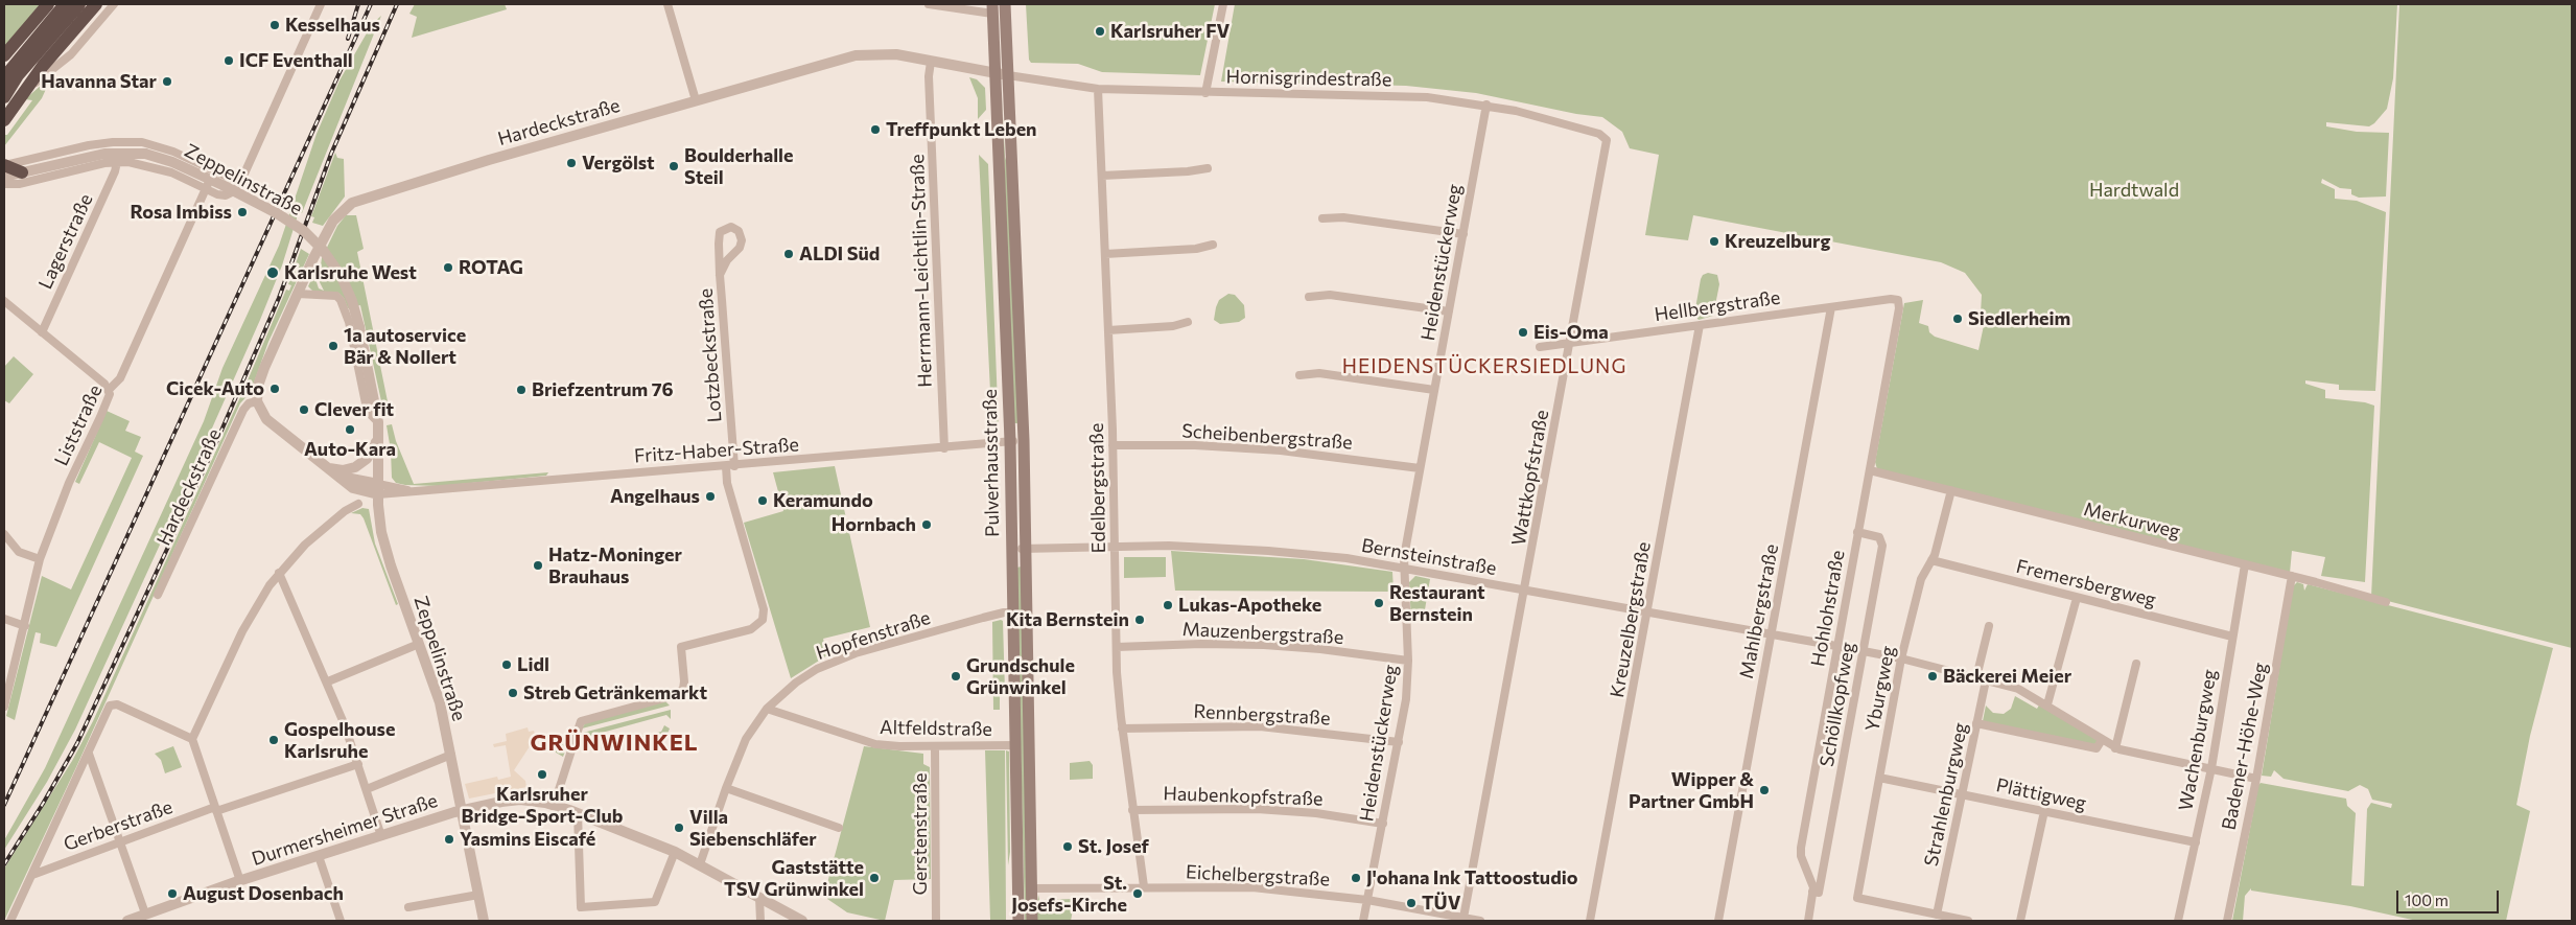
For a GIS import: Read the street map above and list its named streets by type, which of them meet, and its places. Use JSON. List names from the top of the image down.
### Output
{
  "streets": {
    "main road": ["Pulverhausstraße"],
    "street": [
      "Hornisgrindestraße",
      "Hardeckstraße",
      "Zeppelinstraße",
      "Lagerstraße",
      "Heidenstückerweg",
      "Herrmann-Leichtlin-Straße",
      "Hellbergstraße",
      "Lotzbeckstraße",
      "Liststraße",
      "Scheibenbergstraße",
      "Fritz-Haber-Straße",
      "Wattkopfstraße",
      "Edelbergstraße",
      "Merkurweg",
      "Bernsteinstraße",
      "Fremersbergweg",
      "Hohlohstraße",
      "Mahlbergstraße",
      "Kreuzelbergstraße",
      "Mauzenbergstraße",
      "Hopfenstraße",
      "Yburgweg",
      "Schöllkopfweg",
      "Rennbergstraße",
      "Altfeldstraße",
      "Wachenburgweg",
      "Badener-Höhe-Weg",
      "Strahlenburgweg",
      "Plättigweg",
      "Haubenkopfstraße",
      "Gerberstraße",
      "Durmersheimer Straße",
      "Gerstenstraße",
      "Eichelbergstraße"
    ]
  },
  "crossings": [
    ["Hornisgrindestraße", "Hardeckstraße"],
    ["Hornisgrindestraße", "Heidenstückerweg"],
    ["Hornisgrindestraße", "Pulverhausstraße"],
    ["Hornisgrindestraße", "Wattkopfstraße"],
    ["Hornisgrindestraße", "Edelbergstraße"],
    ["Hardeckstraße", "Herrmann-Leichtlin-Straße"],
    ["Hardeckstraße", "Pulverhausstraße"],
    ["Zeppelinstraße", "Lagerstraße"],
    ["Zeppelinstraße", "Liststraße"],
    ["Zeppelinstraße", "Fritz-Haber-Straße"],
    ["Zeppelinstraße", "Durmersheimer Straße"],
    ["Heidenstückerweg", "Scheibenbergstraße"],
    ["Heidenstückerweg", "Bernsteinstraße"],
    ["Heidenstückerweg", "Mauzenbergstraße"],
    ["Heidenstückerweg", "Rennbergstraße"],
    ["Heidenstückerweg", "Haubenkopfstraße"],
    ["Heidenstückerweg", "Eichelbergstraße"],
    ["Herrmann-Leichtlin-Straße", "Fritz-Haber-Straße"],
    ["Hellbergstraße", "Wattkopfstraße"],
    ["Hellbergstraße", "Hohlohstraße"],
    ["Hellbergstraße", "Mahlbergstraße"],
    ["Hellbergstraße", "Kreuzelbergstraße"],
    ["Lotzbeckstraße", "Fritz-Haber-Straße"],
    ["Lotzbeckstraße", "Durmersheimer Straße"],
    ["Scheibenbergstraße", "Edelbergstraße"],
    ["Fritz-Haber-Straße", "Pulverhausstraße"],
    ["Pulverhausstraße", "Bernsteinstraße"],
    ["Pulverhausstraße", "Hopfenstraße"],
    ["Pulverhausstraße", "Altfeldstraße"],
    ["Pulverhausstraße", "Eichelbergstraße"],
    ["Wattkopfstraße", "Bernsteinstraße"],
    ["Wattkopfstraße", "Eichelbergstraße"],
    ["Edelbergstraße", "Bernsteinstraße"],
    ["Edelbergstraße", "Mauzenbergstraße"],
    ["Edelbergstraße", "Rennbergstraße"],
    ["Edelbergstraße", "Haubenkopfstraße"],
    ["Edelbergstraße", "Eichelbergstraße"],
    ["Merkurweg", "Hohlohstraße"],
    ["Merkurweg", "Yburgweg"],
    ["Merkurweg", "Wachenburgweg"],
    ["Merkurweg", "Badener-Höhe-Weg"],
    ["Bernsteinstraße", "Hohlohstraße"],
    ["Bernsteinstraße", "Mahlbergstraße"],
    ["Bernsteinstraße", "Kreuzelbergstraße"],
    ["Bernsteinstraße", "Yburgweg"],
    ["Bernsteinstraße", "Schöllkopfweg"],
    ["Bernsteinstraße", "Wachenburgweg"],
    ["Bernsteinstraße", "Badener-Höhe-Weg"],
    ["Bernsteinstraße", "Strahlenburgweg"],
    ["Fremersbergweg", "Yburgweg"],
    ["Fremersbergweg", "Wachenburgweg"],
    ["Hohlohstraße", "Schöllkopfweg"],
    ["Hopfenstraße", "Altfeldstraße"],
    ["Hopfenstraße", "Durmersheimer Straße"],
    ["Yburgweg", "Strahlenburgweg"],
    ["Yburgweg", "Plättigweg"],
    ["Altfeldstraße", "Gerstenstraße"],
    ["Wachenburgweg", "Plättigweg"],
    ["Strahlenburgweg", "Plättigweg"]
  ],
  "districts": ["HEIDENSTÜCKERSIEDLUNG", "GRÜNWINKEL"],
  "parks": ["Hardtwald"],
  "places": [
    "Kesselhaus",
    "Karlsruher FV",
    "ICF Eventhall",
    "Havanna Star",
    "Treffpunkt Leben",
    "Vergölst",
    "Boulderhalle Steil",
    "Rosa Imbiss",
    "Kreuzelburg",
    "ALDI Süd",
    "ROTAG",
    "Karlsruhe West",
    "Siedlerheim",
    "Eis-Oma",
    "1a autoservice Bär & Nollert",
    "Cicek-Auto",
    "Briefzentrum 76",
    "Clever fit",
    "Auto-Kara",
    "Angelhaus",
    "Keramundo",
    "Hornbach",
    "Hatz-Moninger Brauhaus",
    "Restaurant Bernstein",
    "Lukas-Apotheke",
    "Kita Bernstein",
    "Lidl",
    "Grundschule Grünwinkel",
    "Bäckerei Meier",
    "Streb Getränkemarkt",
    "Gospelhouse Karlsruhe",
    "Karlsruher Bridge-Sport-Club",
    "Wipper & Partner GmbH",
    "Villa Siebenschläfer",
    "Yasmins Eiscafé",
    "St. Josef",
    "Gaststätte TSV Grünwinkel",
    "J'ohana Ink Tattoostudio",
    "August Dosenbach",
    "St. Josefs-Kirche",
    "TÜV"
  ],
  "scale_bar": "100 m"
}
